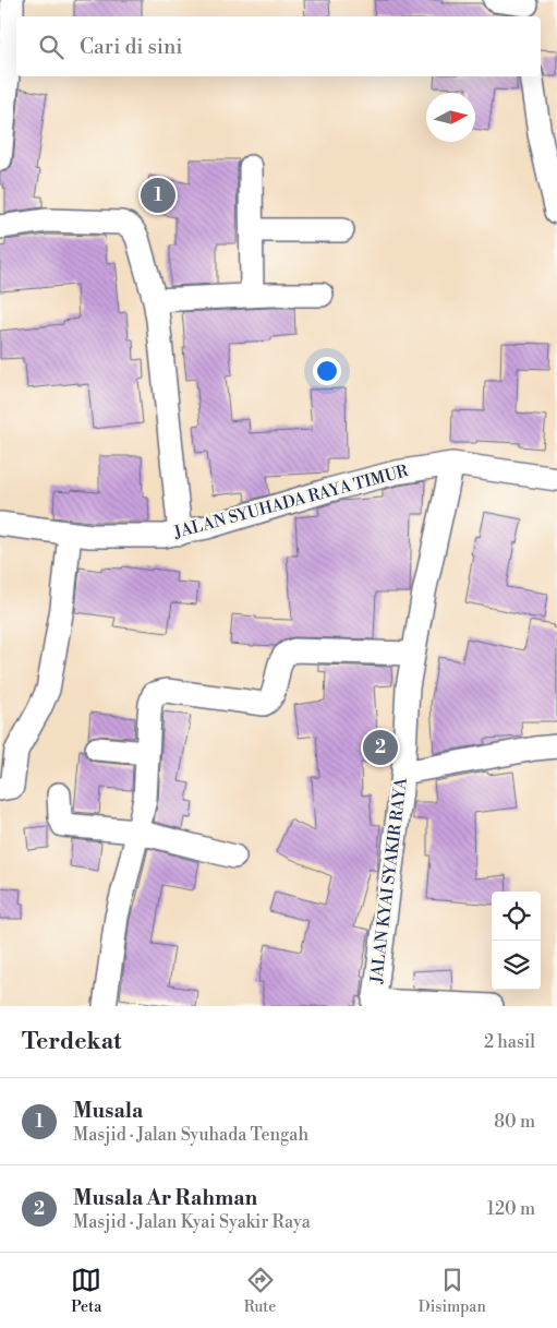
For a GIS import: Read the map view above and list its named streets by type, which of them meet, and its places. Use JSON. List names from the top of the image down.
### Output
{
  "streets": {
    "street": ["JALAN SYUHADA RAYA TIMUR", "JALAN KYAI SYAKIR RAYA"]
  },
  "crossings": [
    ["JALAN SYUHADA RAYA TIMUR", "JALAN KYAI SYAKIR RAYA"]
  ],
  "north": "right",
  "page": {
    "search": "Cari di sini",
    "pins": ["1", "2"],
    "heading": ["Terdekat", "2 hasil"],
    "list": [
      {
        "mark": "1",
        "name": "Musala",
        "note": "Masjid · Jalan Syuhada Tengah",
        "value": "80 m"
      },
      {
        "mark": "2",
        "name": "Musala Ar Rahman",
        "note": "Masjid · Jalan Kyai Syakir Raya",
        "value": "120 m"
      }
    ],
    "nav": ["Peta", "Rute", "Disimpan"]
  }
}
